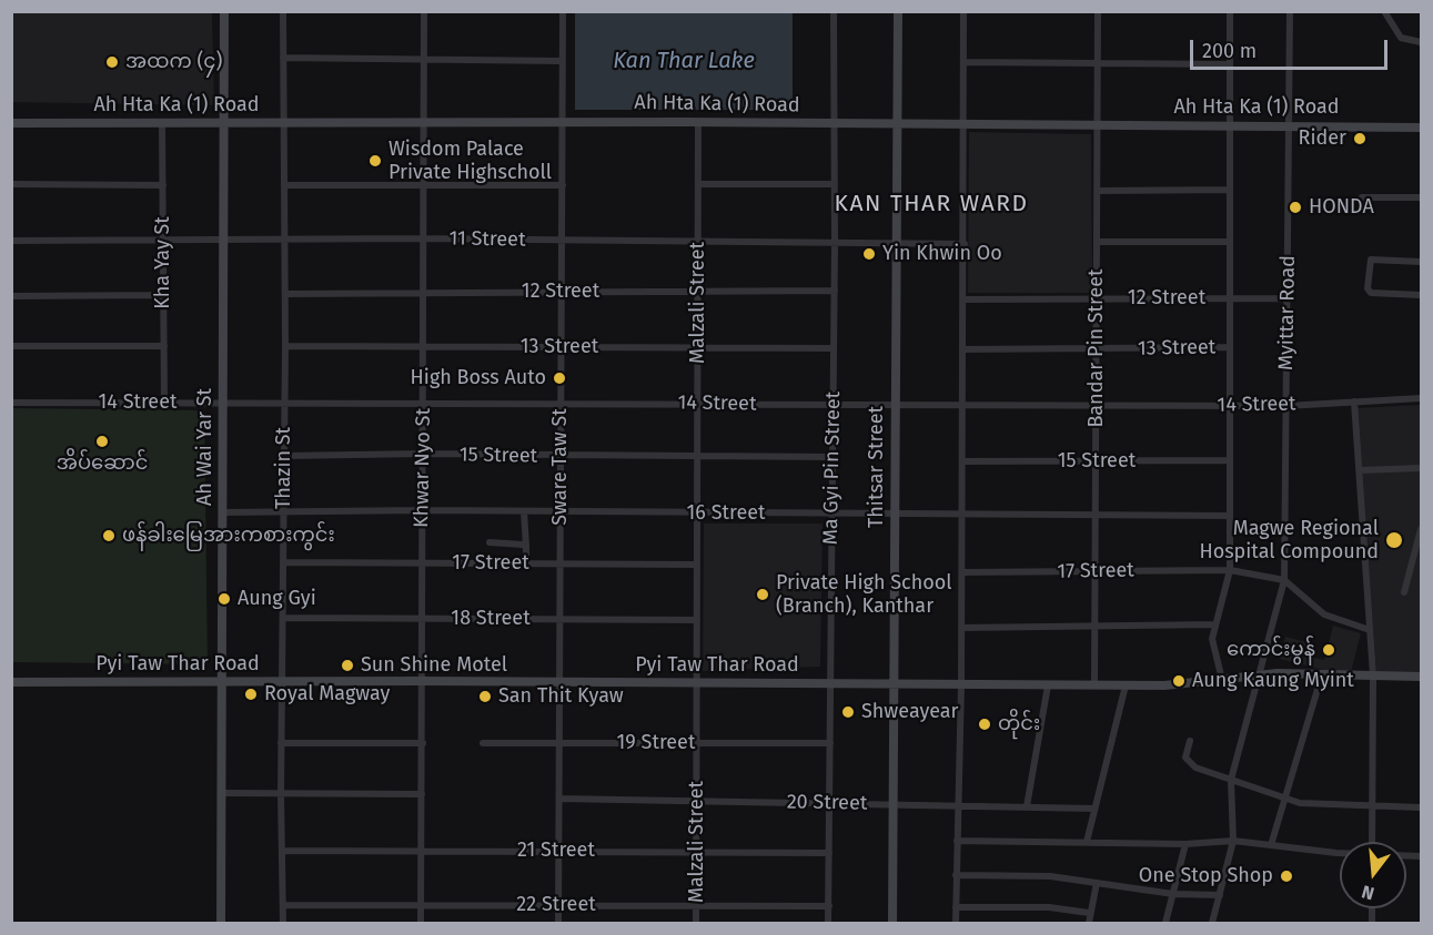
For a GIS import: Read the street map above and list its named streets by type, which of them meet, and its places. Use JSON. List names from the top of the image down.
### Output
{
  "streets": {
    "street": [
      "Ah Hta Ka (1) Road",
      "11 Street",
      "Kha Yay St",
      "12 Street",
      "Malzali Street",
      "Myittar Road",
      "13 Street",
      "Bandar Pin Street",
      "14 Street",
      "Ah Wai Yar St",
      "15 Street",
      "Sware Taw St",
      "Thitsar Street",
      "Thazin St",
      "Khwar Nyo St",
      "Ma Gyi Pin Street",
      "16 Street",
      "17 Street",
      "18 Street",
      "Pyi Taw Thar Road",
      "19 Street",
      "20 Street",
      "21 Street",
      "22 Street"
    ]
  },
  "crossings": [
    ["Ah Hta Ka (1) Road", "Kha Yay St"],
    ["Ah Hta Ka (1) Road", "Malzali Street"],
    ["Ah Hta Ka (1) Road", "Myittar Road"],
    ["Ah Hta Ka (1) Road", "Bandar Pin Street"],
    ["Ah Hta Ka (1) Road", "Ah Wai Yar St"],
    ["Ah Hta Ka (1) Road", "Sware Taw St"],
    ["Ah Hta Ka (1) Road", "Thitsar Street"],
    ["Ah Hta Ka (1) Road", "Thazin St"],
    ["Ah Hta Ka (1) Road", "Khwar Nyo St"],
    ["Ah Hta Ka (1) Road", "Ma Gyi Pin Street"],
    ["11 Street", "Kha Yay St"],
    ["11 Street", "Malzali Street"],
    ["11 Street", "Ah Wai Yar St"],
    ["11 Street", "Sware Taw St"],
    ["11 Street", "Thitsar Street"],
    ["11 Street", "Thazin St"],
    ["11 Street", "Khwar Nyo St"],
    ["11 Street", "Ma Gyi Pin Street"],
    ["Kha Yay St", "14 Street"],
    ["12 Street", "Malzali Street"],
    ["12 Street", "Myittar Road"],
    ["12 Street", "Bandar Pin Street"],
    ["12 Street", "Sware Taw St"],
    ["12 Street", "Thazin St"],
    ["12 Street", "Khwar Nyo St"],
    ["12 Street", "Ma Gyi Pin Street"],
    ["Malzali Street", "13 Street"],
    ["Malzali Street", "14 Street"],
    ["Malzali Street", "15 Street"],
    ["Malzali Street", "16 Street"],
    ["Malzali Street", "17 Street"],
    ["Malzali Street", "18 Street"],
    ["Malzali Street", "Pyi Taw Thar Road"],
    ["Malzali Street", "19 Street"],
    ["Malzali Street", "20 Street"],
    ["Malzali Street", "21 Street"],
    ["Malzali Street", "22 Street"],
    ["Myittar Road", "14 Street"],
    ["Myittar Road", "17 Street"],
    ["Myittar Road", "Pyi Taw Thar Road"],
    ["13 Street", "Bandar Pin Street"],
    ["13 Street", "Sware Taw St"],
    ["13 Street", "Thazin St"],
    ["13 Street", "Khwar Nyo St"],
    ["13 Street", "Ma Gyi Pin Street"],
    ["Bandar Pin Street", "14 Street"],
    ["Bandar Pin Street", "15 Street"],
    ["Bandar Pin Street", "16 Street"],
    ["Bandar Pin Street", "17 Street"],
    ["Bandar Pin Street", "Pyi Taw Thar Road"],
    ["14 Street", "Ah Wai Yar St"],
    ["14 Street", "Sware Taw St"],
    ["14 Street", "Thitsar Street"],
    ["14 Street", "Thazin St"],
    ["14 Street", "Khwar Nyo St"],
    ["14 Street", "Ma Gyi Pin Street"],
    ["Ah Wai Yar St", "16 Street"],
    ["Ah Wai Yar St", "Pyi Taw Thar Road"],
    ["15 Street", "Sware Taw St"],
    ["15 Street", "Thazin St"],
    ["15 Street", "Khwar Nyo St"],
    ["15 Street", "Ma Gyi Pin Street"],
    ["Sware Taw St", "16 Street"],
    ["Sware Taw St", "17 Street"],
    ["Sware Taw St", "18 Street"],
    ["Sware Taw St", "Pyi Taw Thar Road"],
    ["Sware Taw St", "19 Street"],
    ["Sware Taw St", "20 Street"],
    ["Sware Taw St", "21 Street"],
    ["Sware Taw St", "22 Street"],
    ["Thitsar Street", "16 Street"],
    ["Thitsar Street", "Pyi Taw Thar Road"],
    ["Thitsar Street", "20 Street"],
    ["Thazin St", "16 Street"],
    ["Thazin St", "17 Street"],
    ["Thazin St", "18 Street"],
    ["Thazin St", "Pyi Taw Thar Road"],
    ["Thazin St", "21 Street"],
    ["Thazin St", "22 Street"],
    ["Khwar Nyo St", "16 Street"],
    ["Khwar Nyo St", "17 Street"],
    ["Khwar Nyo St", "18 Street"],
    ["Khwar Nyo St", "Pyi Taw Thar Road"],
    ["Khwar Nyo St", "21 Street"],
    ["Khwar Nyo St", "22 Street"],
    ["Ma Gyi Pin Street", "16 Street"],
    ["Ma Gyi Pin Street", "Pyi Taw Thar Road"],
    ["Ma Gyi Pin Street", "19 Street"],
    ["Ma Gyi Pin Street", "20 Street"],
    ["Ma Gyi Pin Street", "21 Street"],
    ["Ma Gyi Pin Street", "22 Street"]
  ],
  "districts": ["KAN THAR WARD"],
  "water": ["Kan Thar Lake"],
  "places": [
    "အထက (၄)",
    "Rider",
    "Wisdom Palace Private Highscholl",
    "HONDA",
    "Yin Khwin Oo",
    "High Boss Auto",
    "အိပ်ဆောင်",
    "ဖန်ခါးမြေအားကစားကွင်း",
    "Magwe Regional Hospital Compound",
    "Private High School (Branch), Kanthar",
    "Aung Gyi",
    "ကောင်းမွန်",
    "Sun Shine Motel",
    "Aung Kaung Myint",
    "Royal Magway",
    "San Thit Kyaw",
    "Shweayear",
    "တိုင်း",
    "One Stop Shop"
  ],
  "scale_bar": "200 m",
  "north": "bottom"
}
